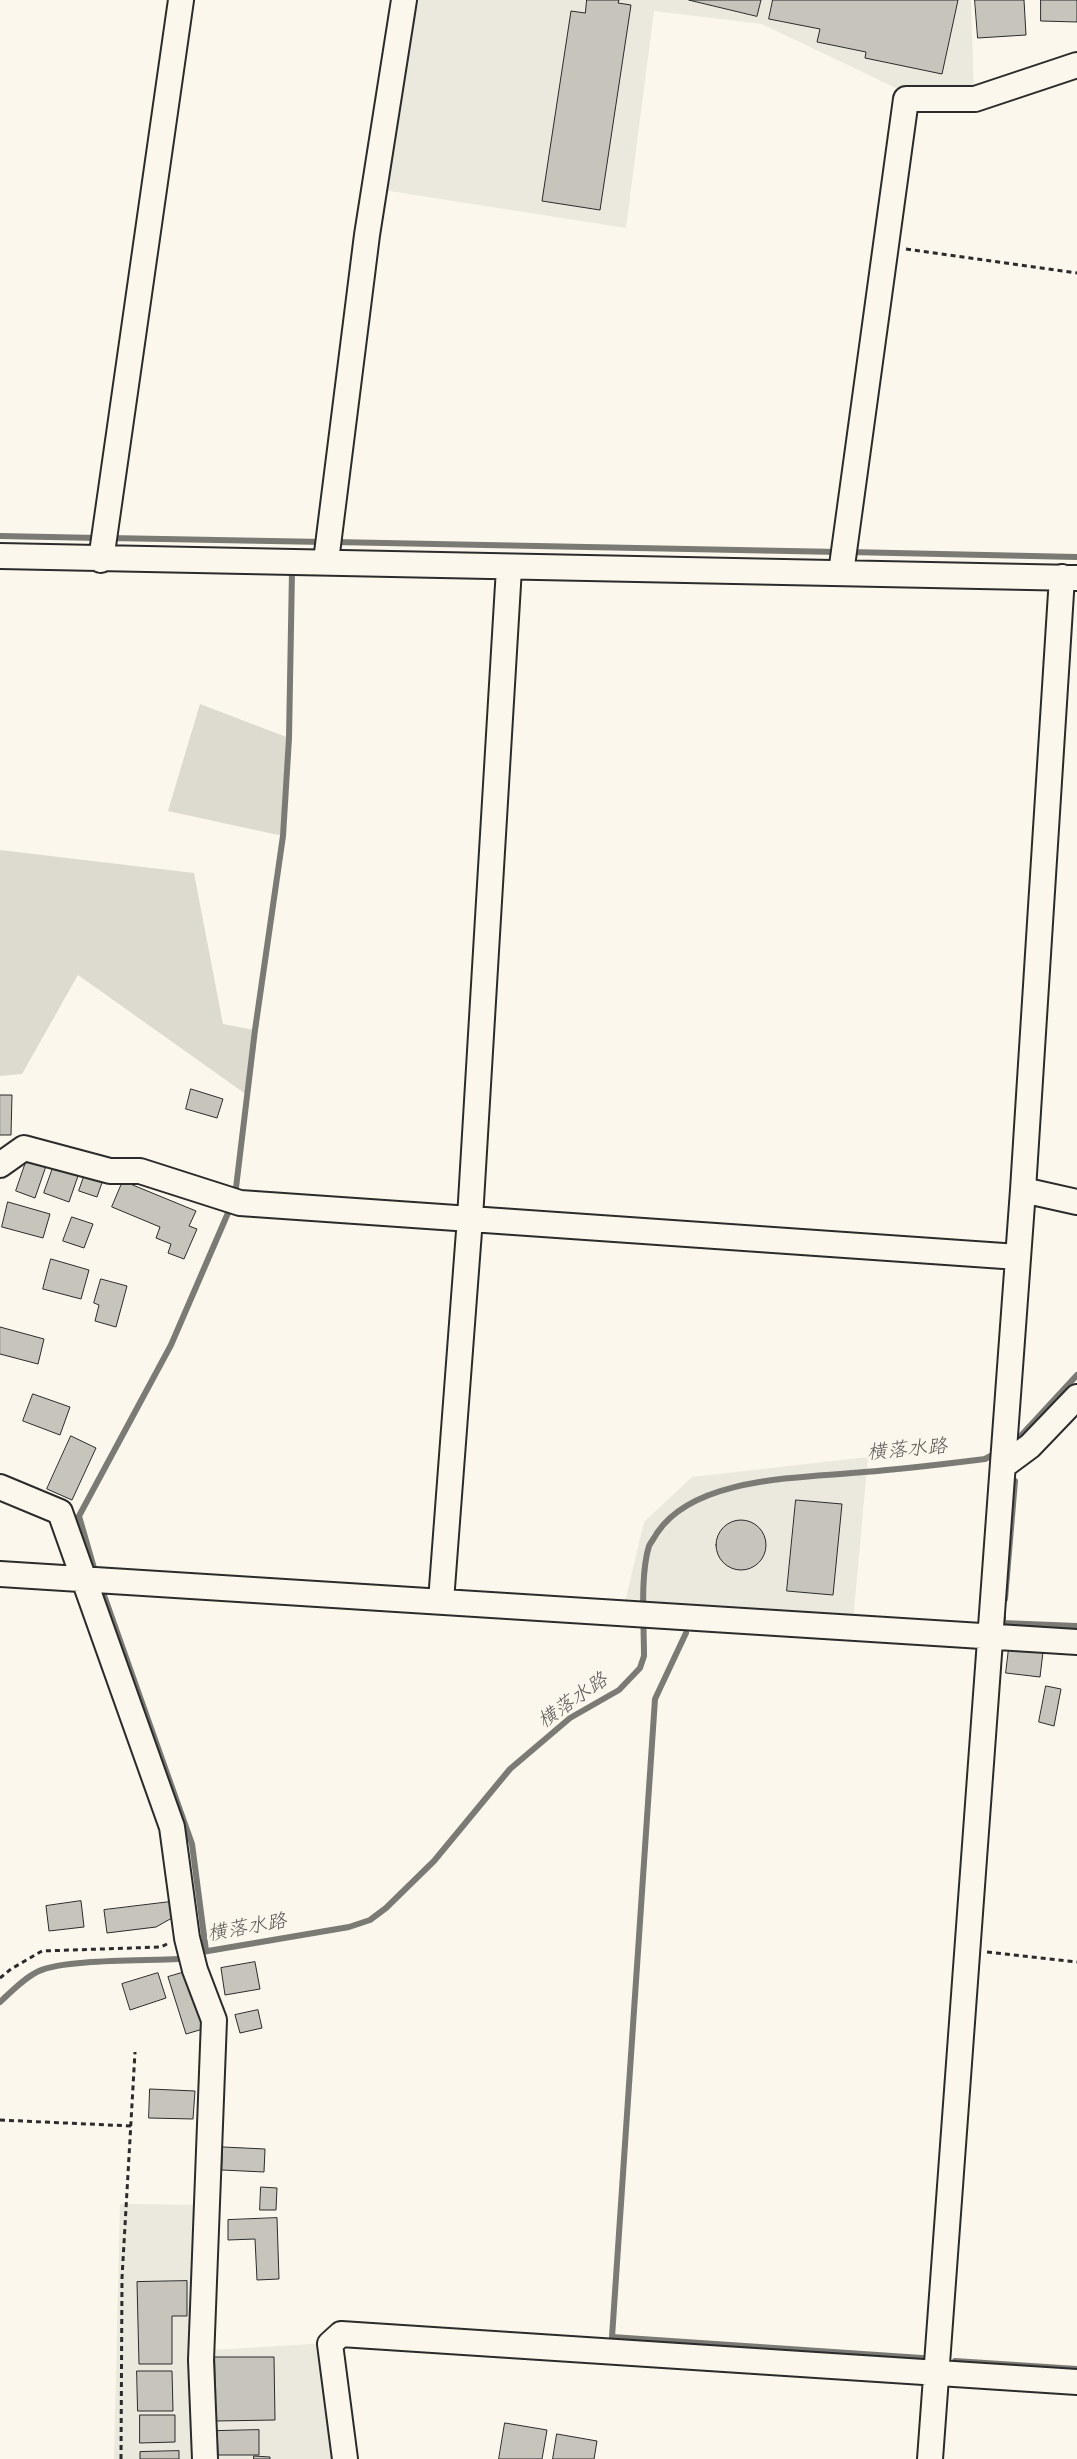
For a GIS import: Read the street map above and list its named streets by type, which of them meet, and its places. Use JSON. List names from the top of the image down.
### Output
{
  "water": ["横落水路"]
}
